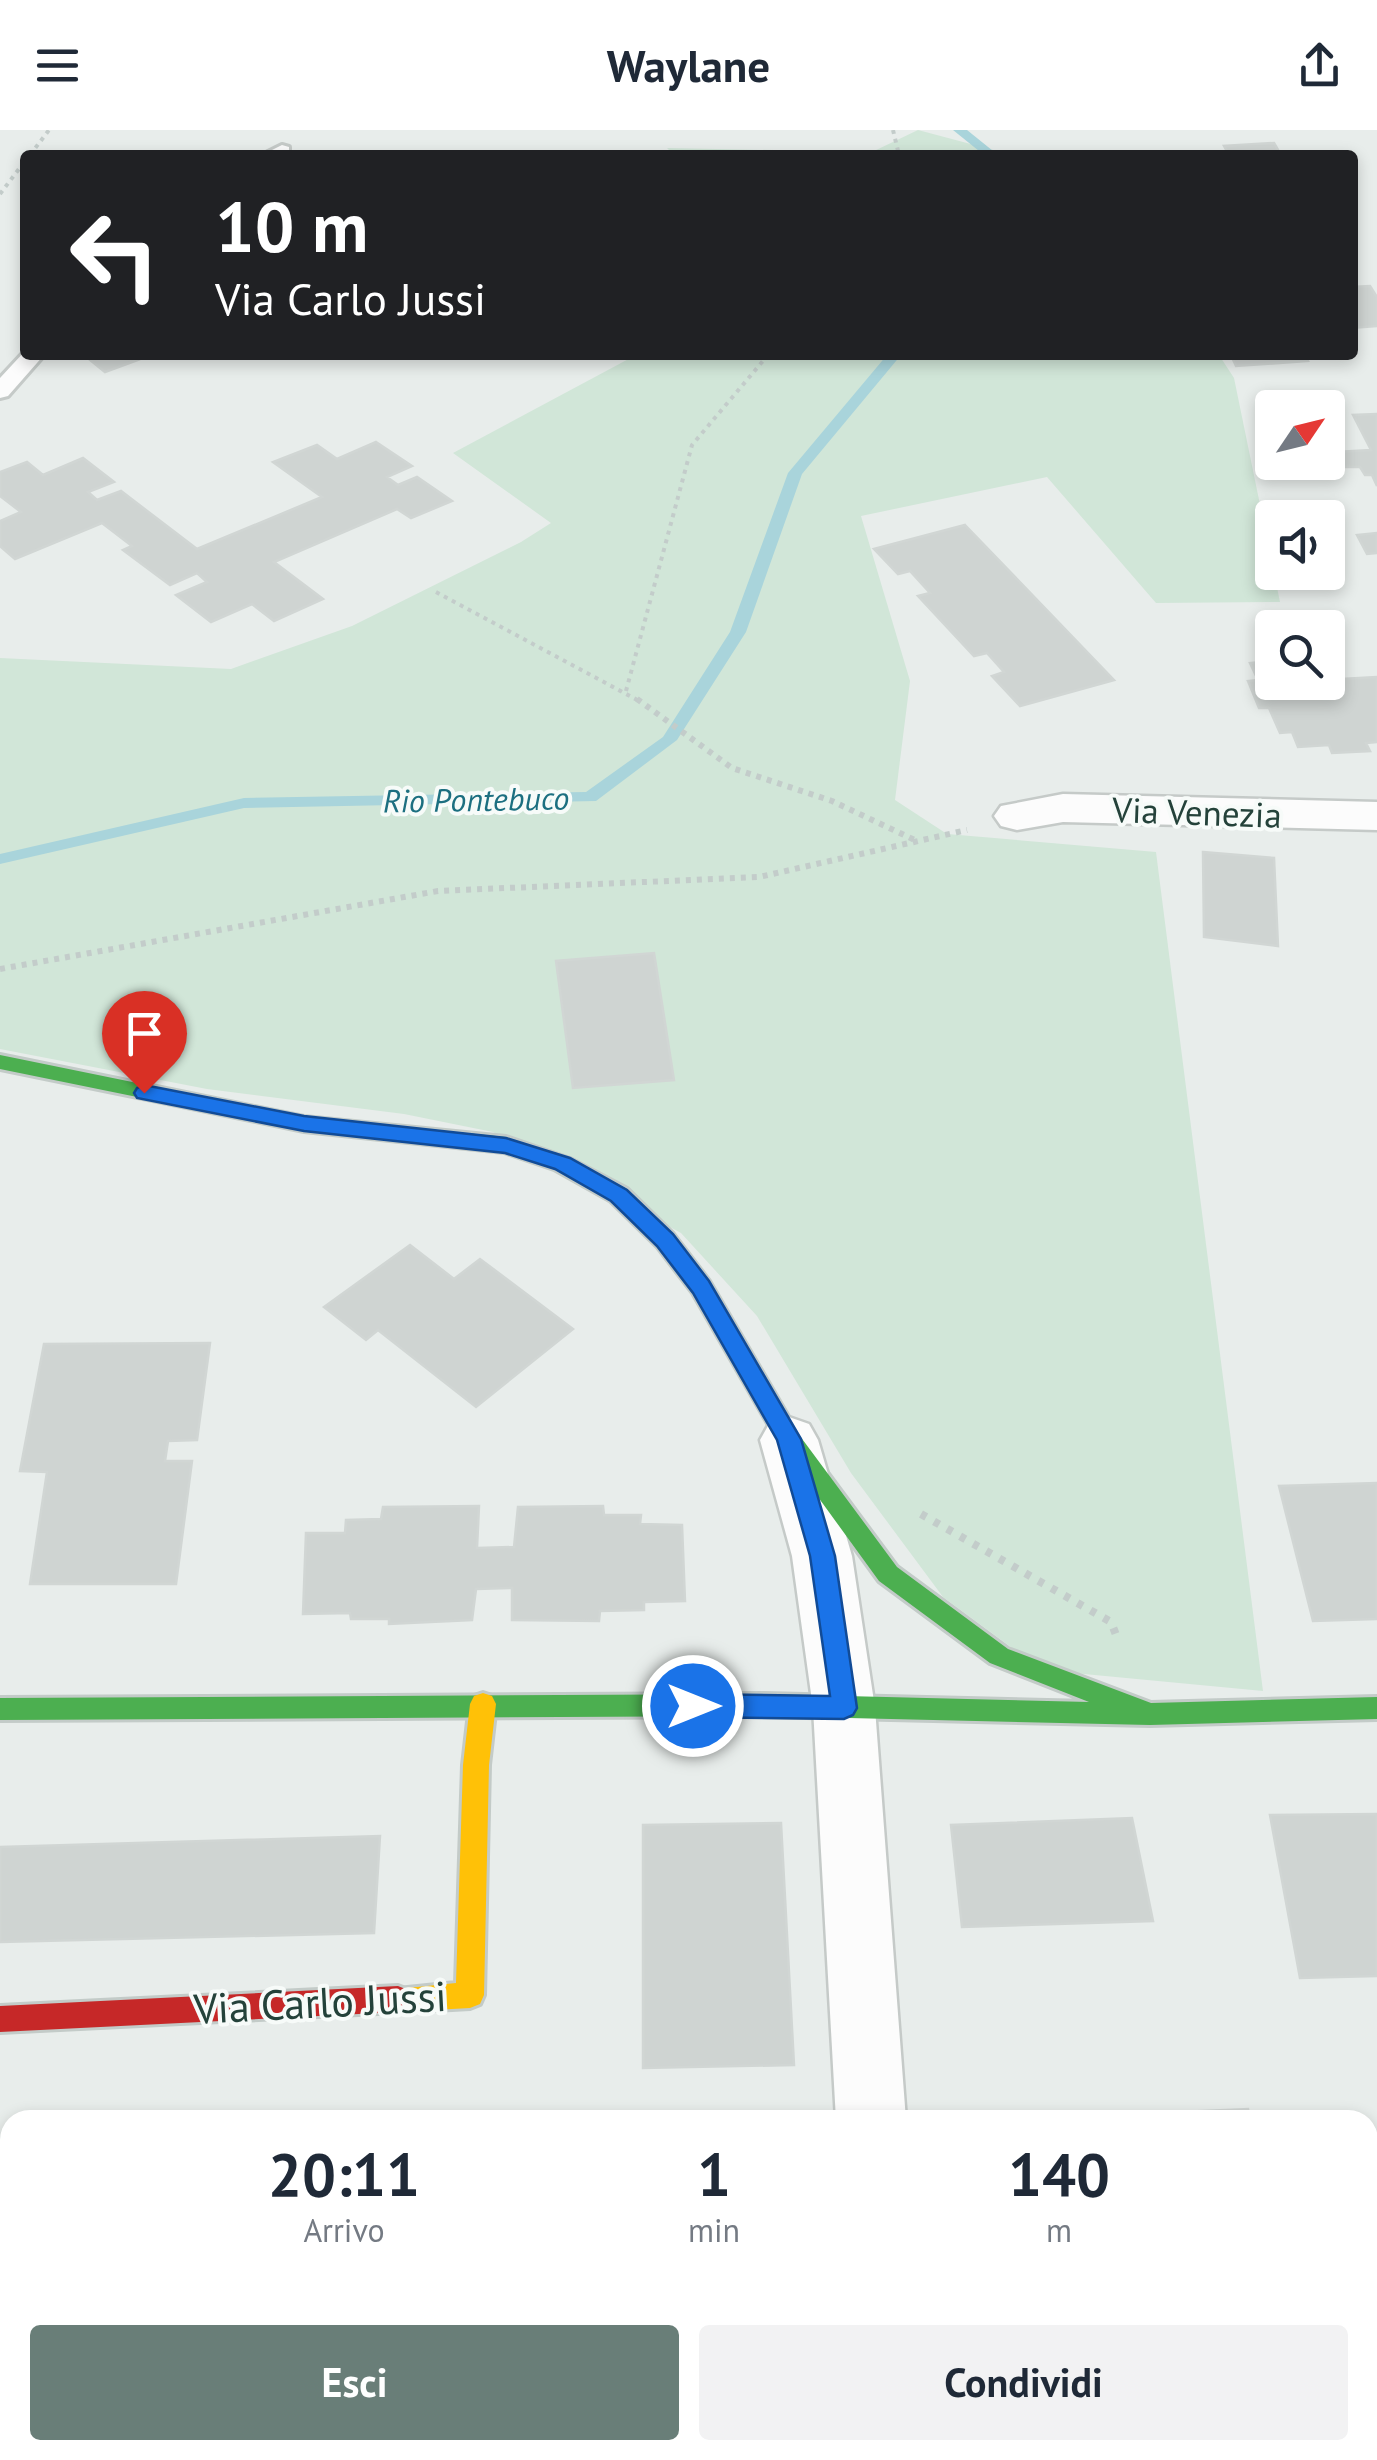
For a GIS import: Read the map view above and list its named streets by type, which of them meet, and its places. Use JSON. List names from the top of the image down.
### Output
{
  "streets": {
    "street": ["Via Venezia", "Via Carlo Jussi"]
  },
  "water": ["Rio Pontebuco"],
  "north": "top right",
  "page": {
    "header": "Waylane",
    "turn": ["10 m", "Via Carlo Jussi"],
    "eta": [
      "20:11",
      "Arrivo",
      "1",
      "min",
      "140",
      "m"
    ],
    "buttons": ["Esci", "Condividi"]
  }
}
